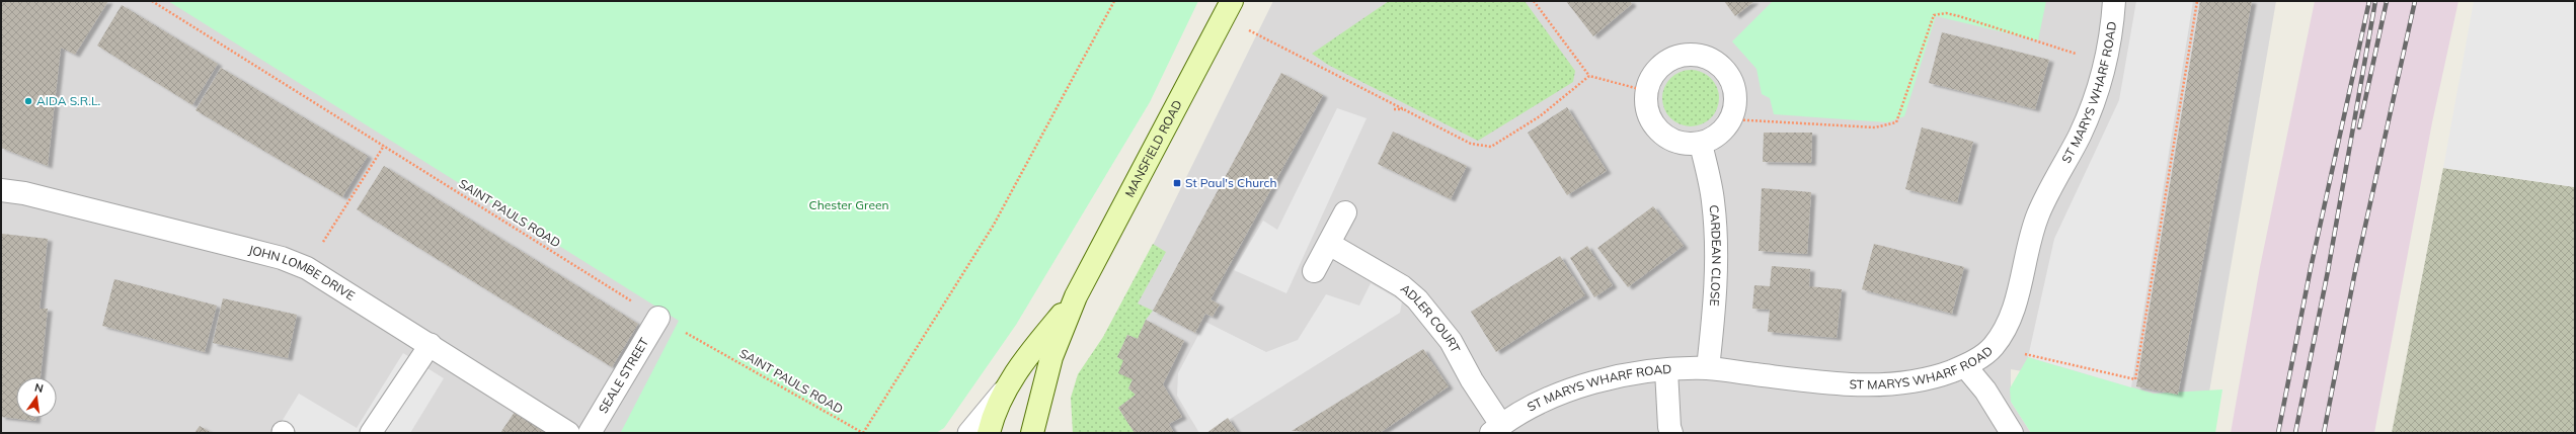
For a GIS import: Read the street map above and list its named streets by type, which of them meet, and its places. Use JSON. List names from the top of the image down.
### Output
{
  "streets": {
    "street": [
      "ST MARYS WHARF ROAD",
      "MANSFIELD ROAD",
      "CARDEAN CLOSE",
      "JOHN LOMBE DRIVE",
      "ADLER COURT",
      "SEALE STREET"
    ],
    "path": ["SAINT PAULS ROAD"]
  },
  "crossings": [
    ["ST MARYS WHARF ROAD", "CARDEAN CLOSE"],
    ["ST MARYS WHARF ROAD", "ADLER COURT"],
    ["SAINT PAULS ROAD", "SEALE STREET"]
  ],
  "parks": ["Chester Green"],
  "places": {
    "other": ["AIDA S.R.L."],
    "transit": ["St Paul's Church"]
  },
  "north": "top"
}
